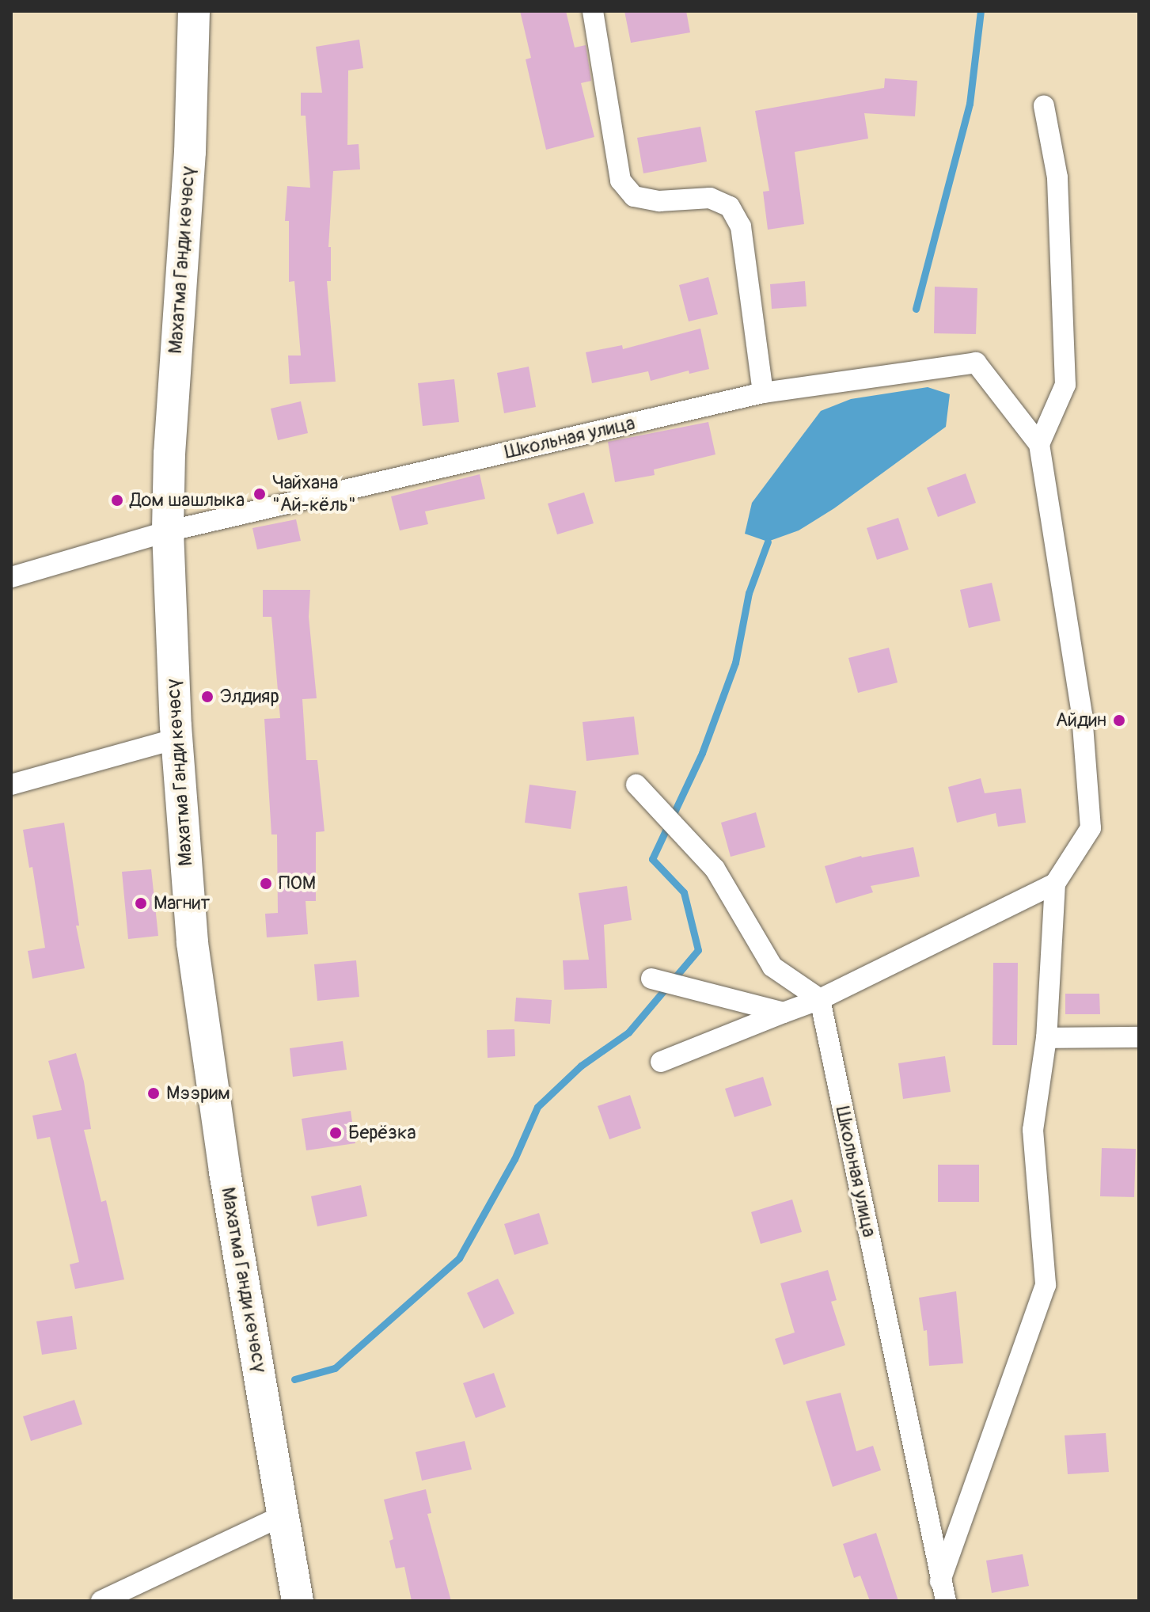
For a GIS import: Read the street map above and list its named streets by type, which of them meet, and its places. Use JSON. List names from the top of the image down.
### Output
{
  "streets": {
    "main road": ["Махатма Ганди көчөсү"],
    "street": ["Школьная улица"]
  },
  "crossings": [
    ["Махатма Ганди көчөсү", "Школьная улица"]
  ],
  "places": [
    "Чайхана \"Ай-кёль\"",
    "Дом шашлыка",
    "Элдияр",
    "Айдин",
    "ПОМ",
    "Магнит",
    "Мээрим",
    "Берёзка"
  ]
}
